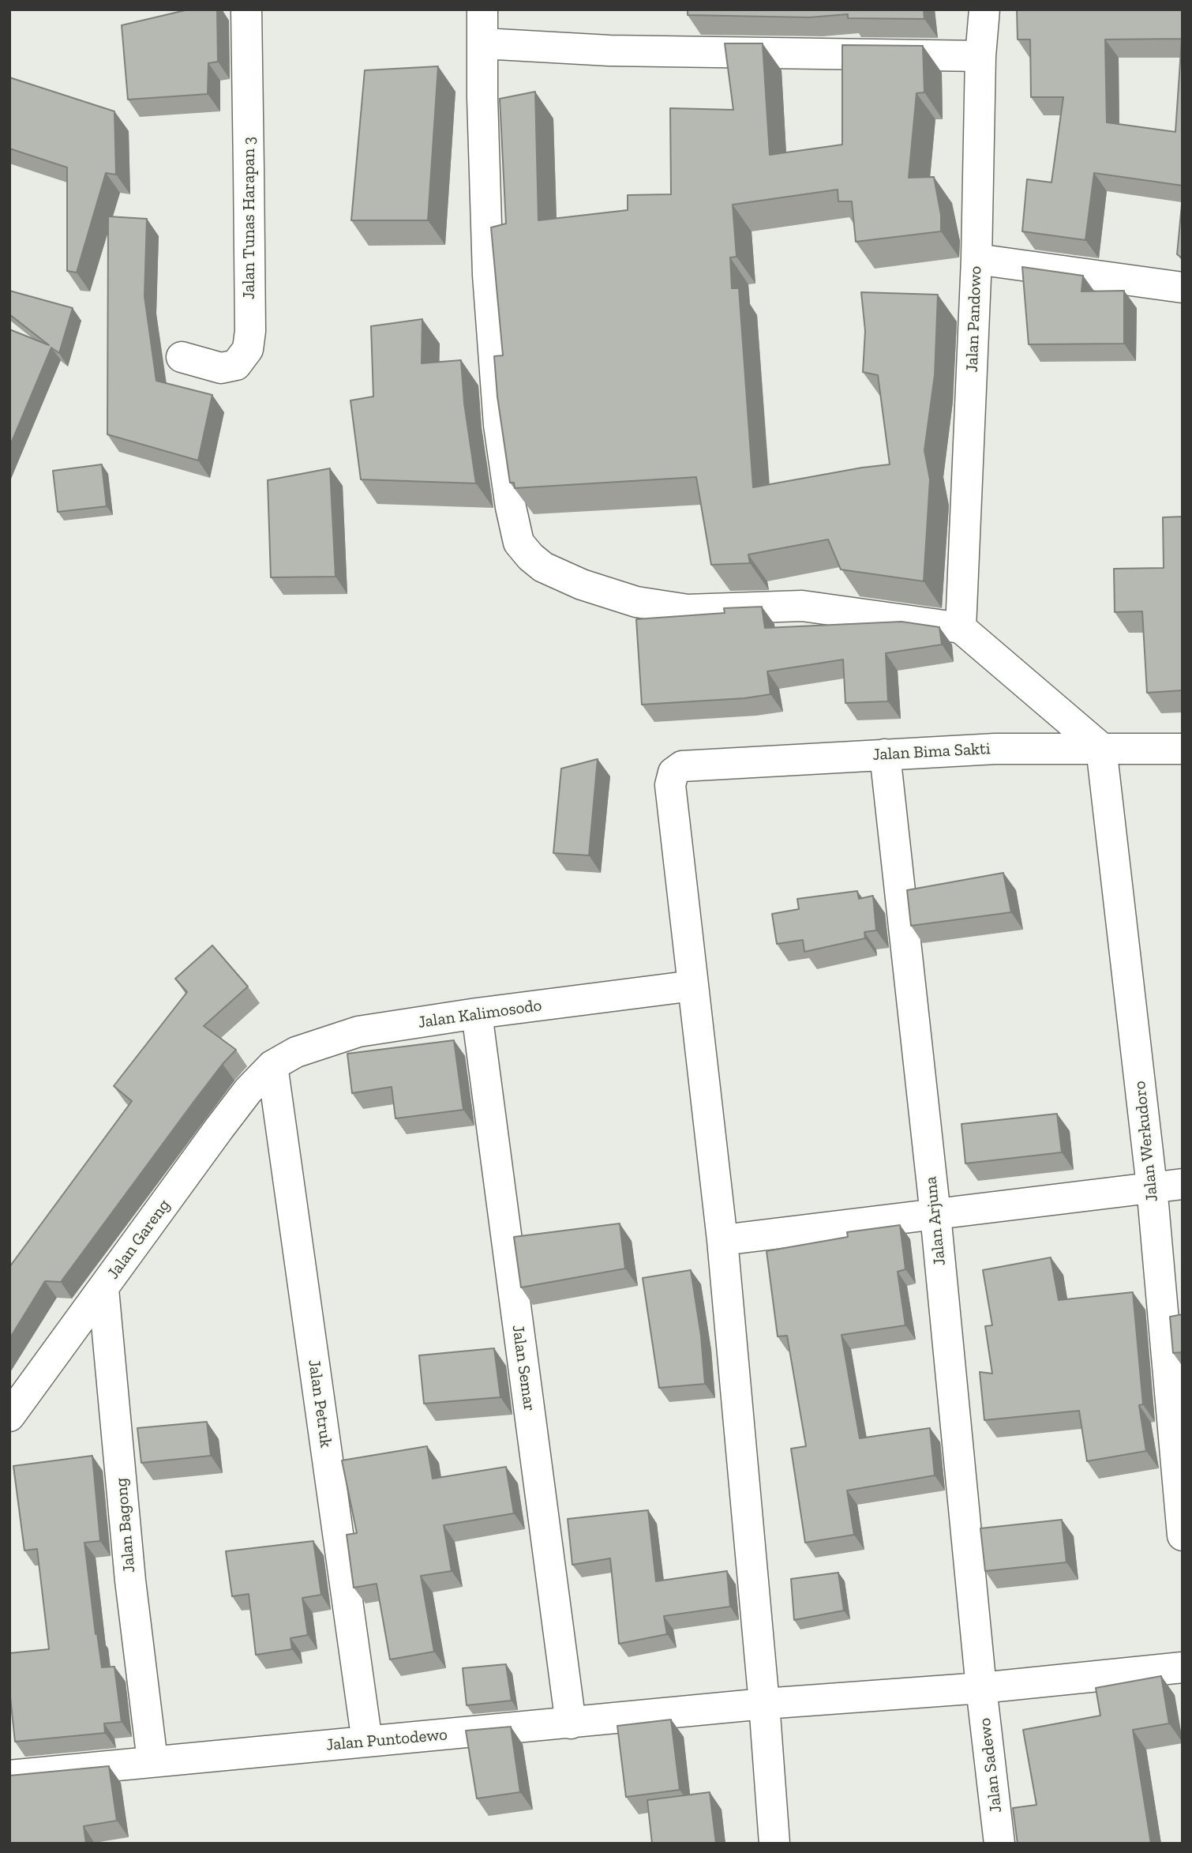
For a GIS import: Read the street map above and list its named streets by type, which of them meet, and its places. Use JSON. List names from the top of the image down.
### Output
{
  "streets": {
    "street": [
      "Jalan Tunas Harapan 3",
      "Jalan Pandowo",
      "Jalan Bima Sakti",
      "Jalan Kalimosodo",
      "Jalan Werkudoro",
      "Jalan Arjuna",
      "Jalan Gareng",
      "Jalan Semar",
      "Jalan Petruk",
      "Jalan Bagong",
      "Jalan Puntodewo",
      "Jalan Sadewo"
    ]
  },
  "crossings": [
    ["Jalan Bima Sakti", "Jalan Kalimosodo"],
    ["Jalan Bima Sakti", "Jalan Werkudoro"],
    ["Jalan Bima Sakti", "Jalan Arjuna"],
    ["Jalan Kalimosodo", "Jalan Gareng"],
    ["Jalan Kalimosodo", "Jalan Semar"],
    ["Jalan Kalimosodo", "Jalan Petruk"],
    ["Jalan Arjuna", "Jalan Puntodewo"],
    ["Jalan Arjuna", "Jalan Sadewo"],
    ["Jalan Gareng", "Jalan Petruk"],
    ["Jalan Gareng", "Jalan Bagong"],
    ["Jalan Semar", "Jalan Puntodewo"],
    ["Jalan Petruk", "Jalan Puntodewo"],
    ["Jalan Bagong", "Jalan Puntodewo"],
    ["Jalan Puntodewo", "Jalan Sadewo"]
  ]
}
